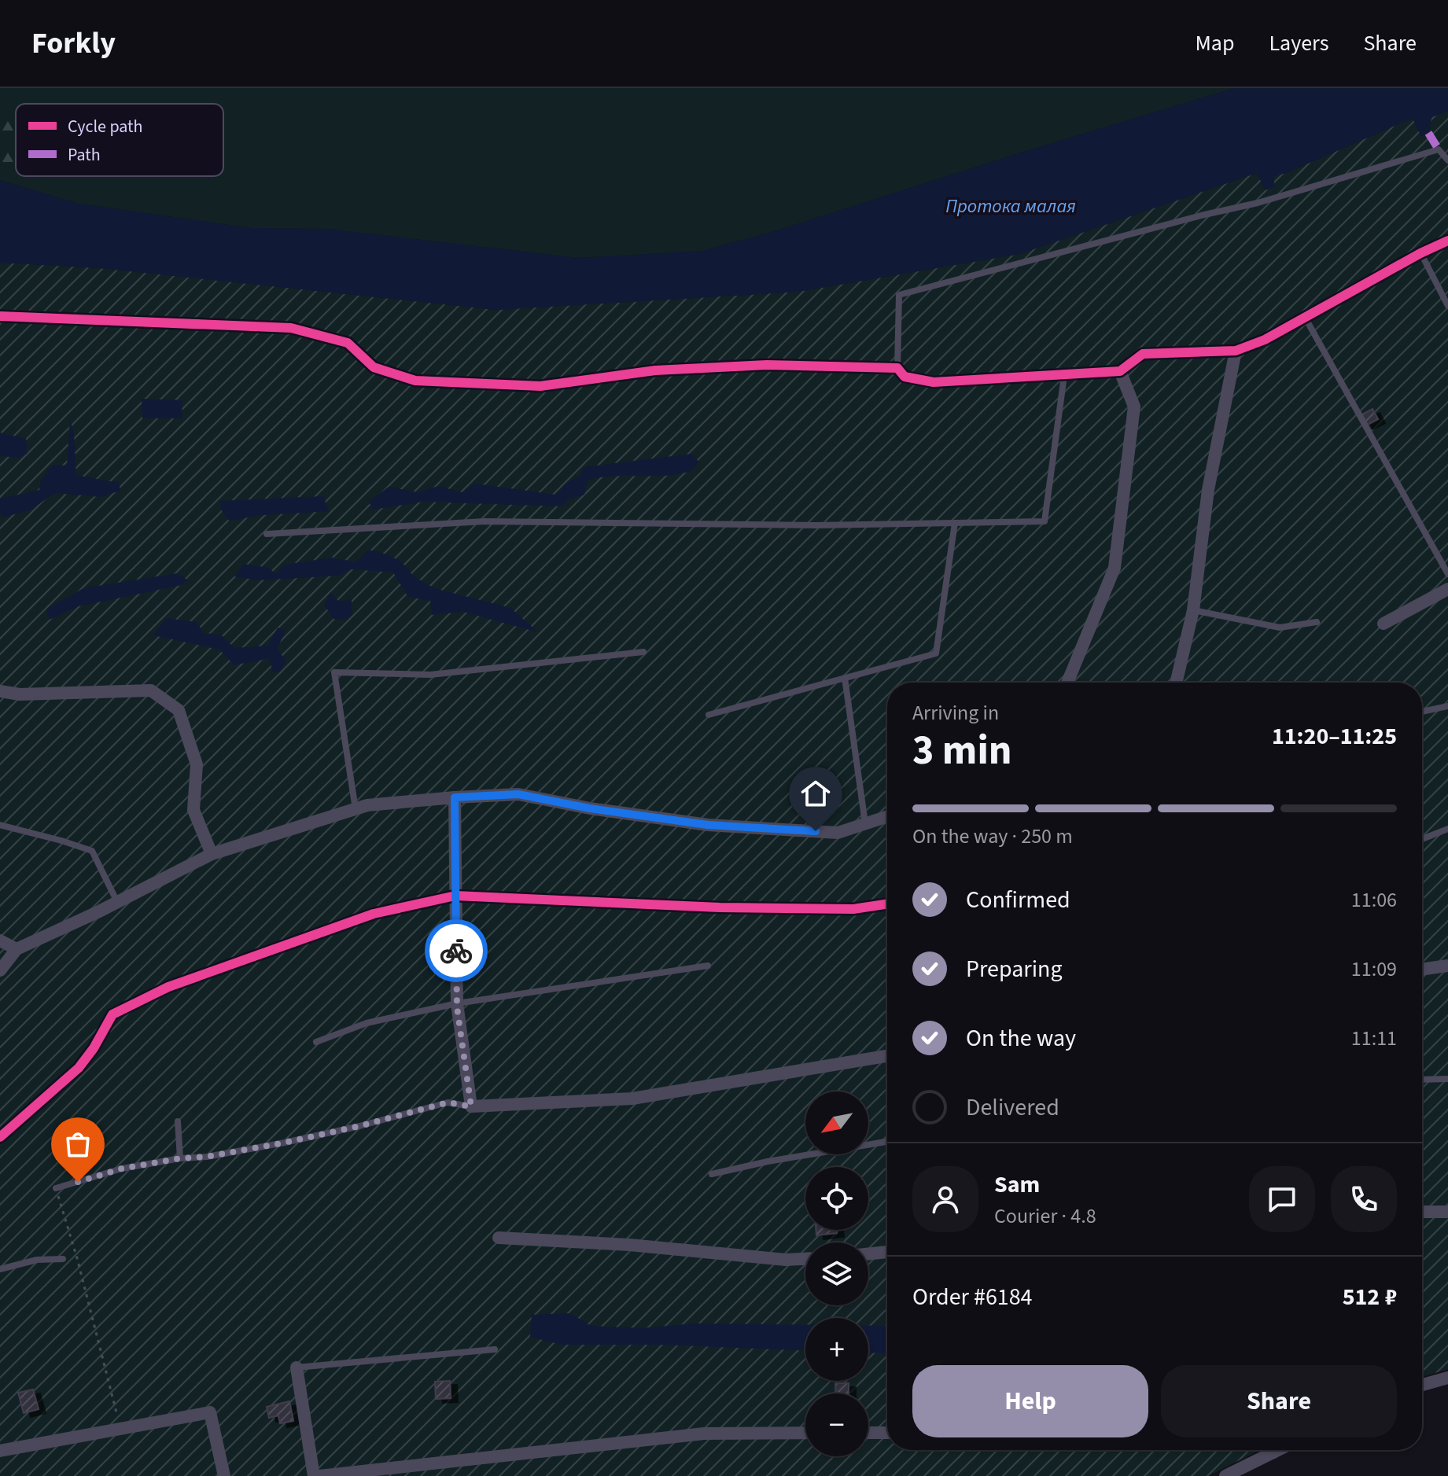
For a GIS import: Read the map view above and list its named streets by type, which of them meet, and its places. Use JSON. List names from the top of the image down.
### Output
{
  "water": ["Протока малая"],
  "legend": ["Cycle path", "Path"],
  "north": "bottom left",
  "page": {
    "header": "Forkly",
    "nav": ["Map", "Layers", "Share"],
    "heading": ["3 min", "Arriving in", "11:20–11:25"],
    "panel": [
      "Sam",
      "Courier · 4.8",
      "Order #6184",
      "512 ₽"
    ],
    "bar": "On the way · 250 m",
    "list": [
      ["Confirmed", "11:06"],
      ["Preparing", "11:09"],
      ["On the way", "11:11"],
      "Delivered"
    ],
    "map_buttons": ["+", "−"],
    "buttons": ["Help", "Share"]
  }
}
